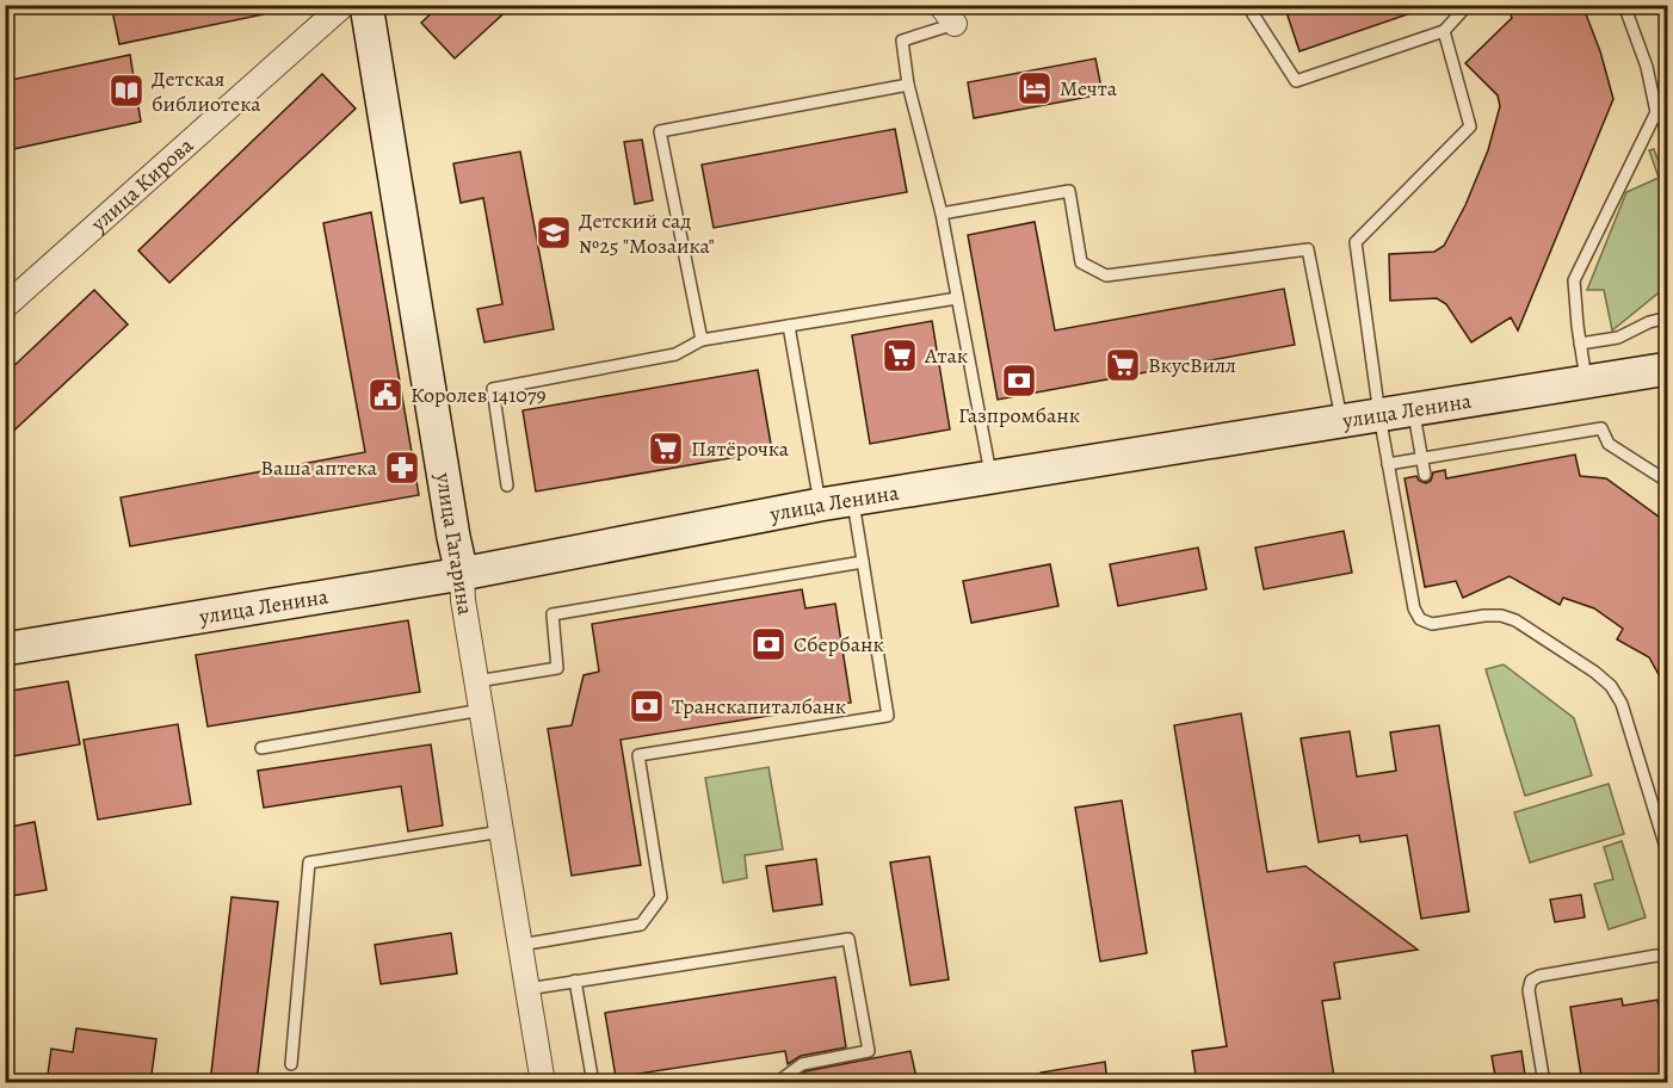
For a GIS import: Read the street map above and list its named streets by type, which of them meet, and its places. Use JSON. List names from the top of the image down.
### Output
{
  "streets": {
    "main road": ["улица Ленина", "улица Гагарина"],
    "street": ["улица Кирова"]
  },
  "crossings": [
    ["улица Ленина", "улица Гагарина"]
  ],
  "places": {
    "hotel": ["Мечта"],
    "library": ["Детская библиотека"],
    "school or university": ["Детский сад №25 \"Мозаика\""],
    "supermarket": ["Атак", "ВкусВилл", "Пятёрочка"],
    "bank": ["Газпромбанк", "Сбербанк", "Транскапиталбанк"],
    "public building": ["Королев 141079"],
    "pharmacy": ["Ваша аптека"]
  }
}
